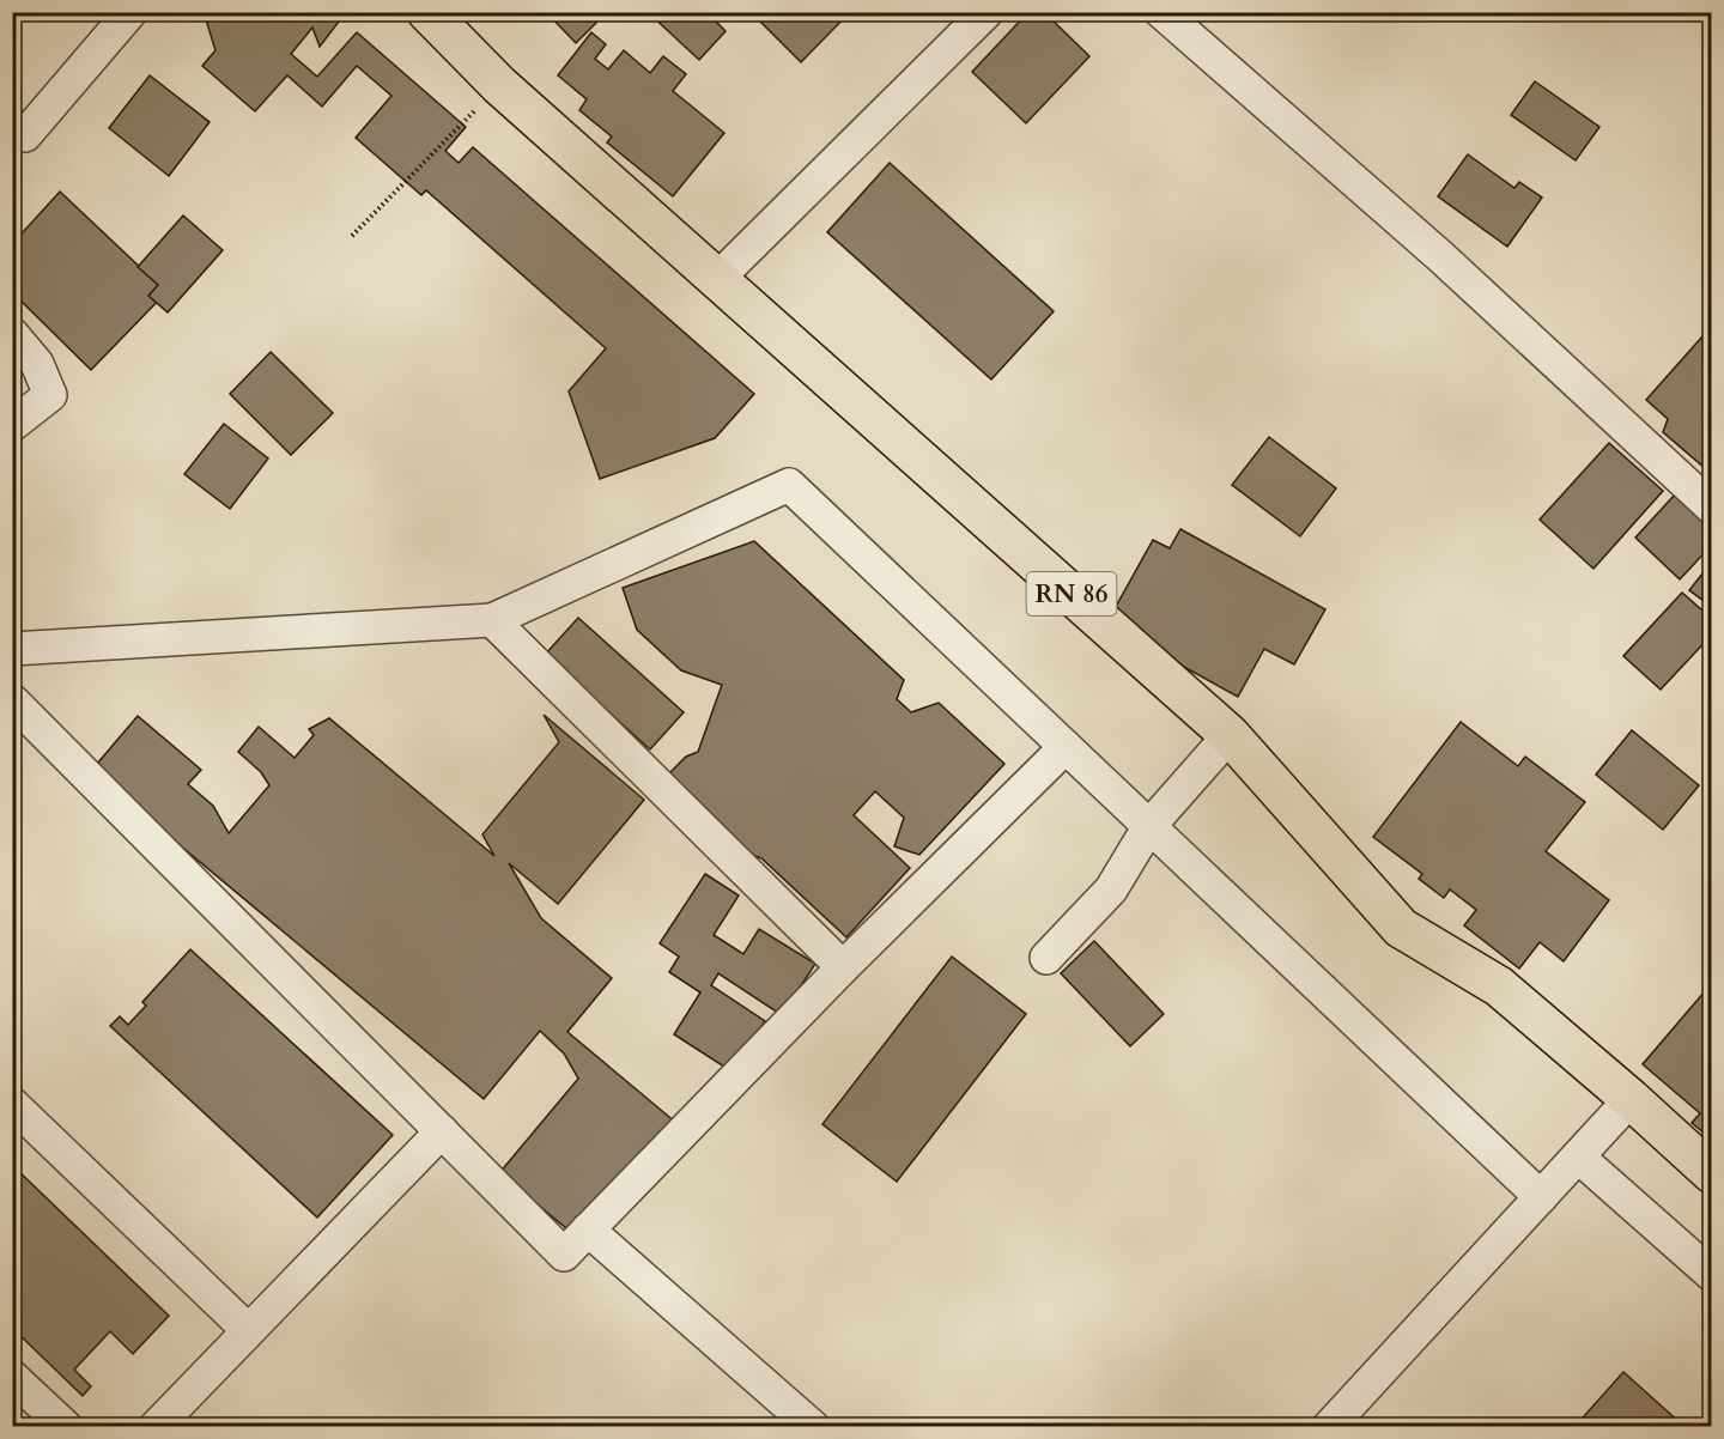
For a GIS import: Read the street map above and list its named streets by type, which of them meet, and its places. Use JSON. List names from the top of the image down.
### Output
{
  "streets": {
    "main road": ["RN 86"]
  }
}
